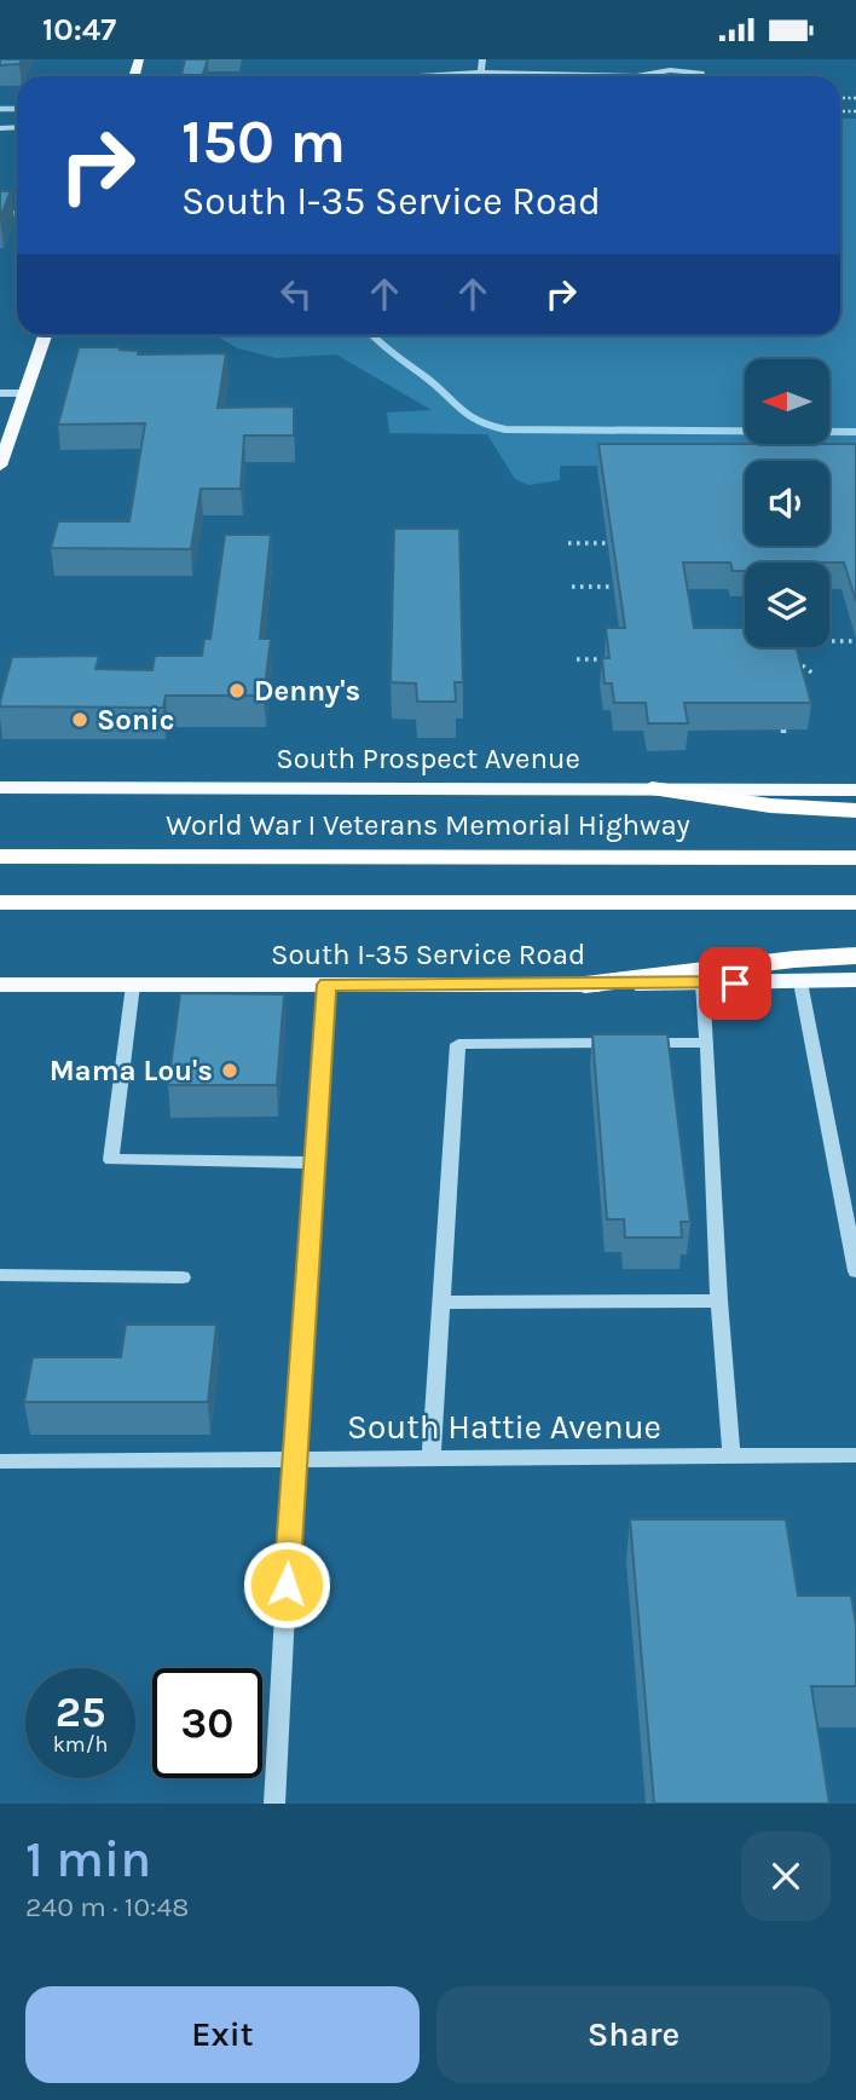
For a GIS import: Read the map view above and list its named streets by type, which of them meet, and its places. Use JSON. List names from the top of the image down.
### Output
{
  "streets": {
    "highway": ["World War I Veterans Memorial Highway"],
    "main road": ["South Prospect Avenue", "South I-35 Service Road"],
    "street": ["South Hattie Avenue"]
  },
  "places": ["Denny's", "Sonic", "Mama Lou's"],
  "north": "left",
  "page": {
    "status": "10:47",
    "turn": ["150 m", "South I-35 Service Road"],
    "speed": "25 km/h",
    "limit": "30",
    "heading": ["1 min", "240 m · 10:48"],
    "buttons": ["Exit", "Share"]
  }
}
